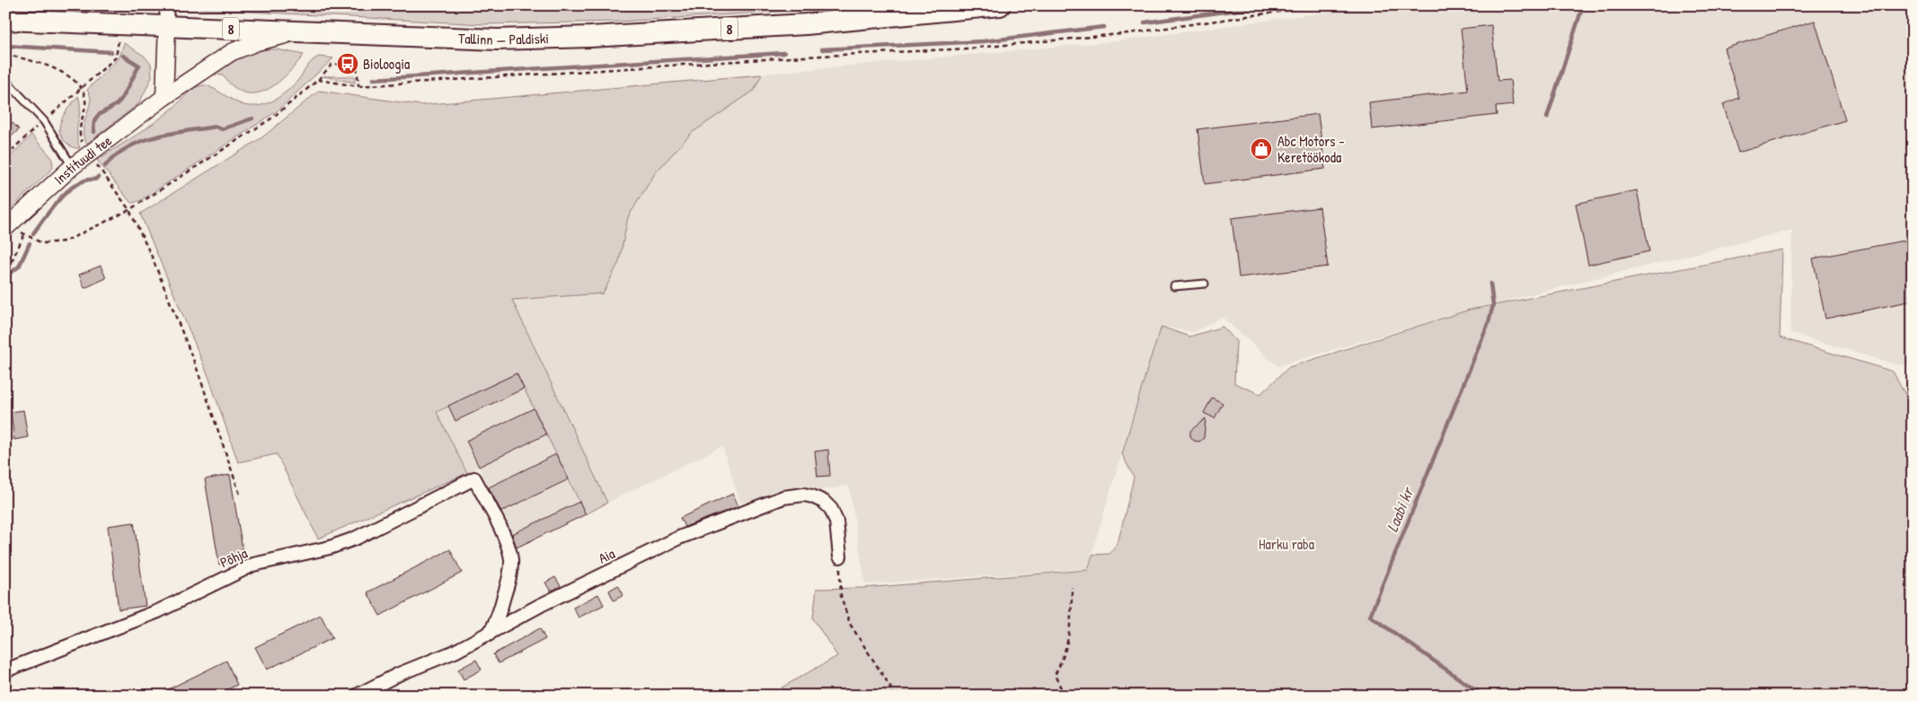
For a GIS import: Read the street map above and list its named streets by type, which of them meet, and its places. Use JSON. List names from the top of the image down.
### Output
{
  "streets": {
    "main road": ["8", "Tallinn — Paldiski"],
    "street": ["Instituudi tee", "Aia", "Põhja"]
  },
  "crossings": [
    ["Tallinn — Paldiski", "Instituudi tee"],
    ["Aia", "Põhja"]
  ],
  "water": ["Laabi kr"],
  "parks": ["Harku raba"],
  "places": {
    "bus stop": ["Bioloogia"],
    "shop": ["Abc Motors - Keretöökoda"]
  }
}
